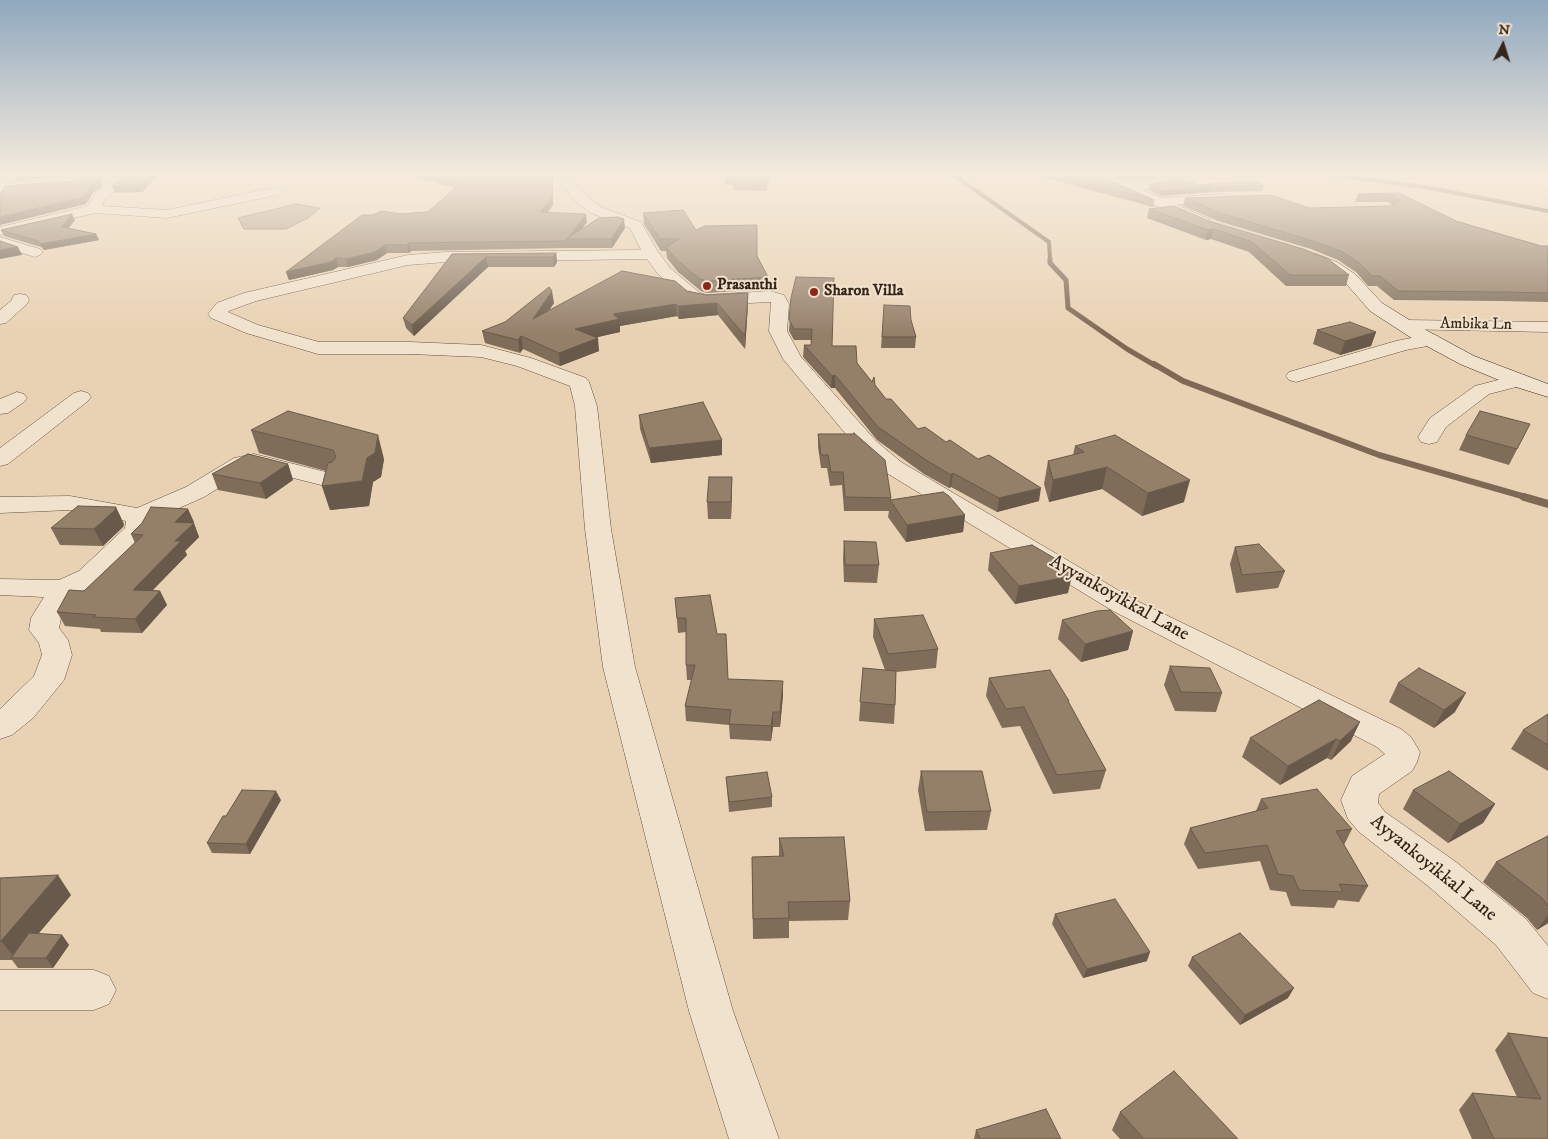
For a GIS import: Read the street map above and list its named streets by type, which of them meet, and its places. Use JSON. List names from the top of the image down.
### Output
{
  "streets": {
    "street": ["Ambika Ln", "Ayyankoyikkal Lane"]
  },
  "places": ["Prasanthi", "Sharon Villa"],
  "north": "top"
}
